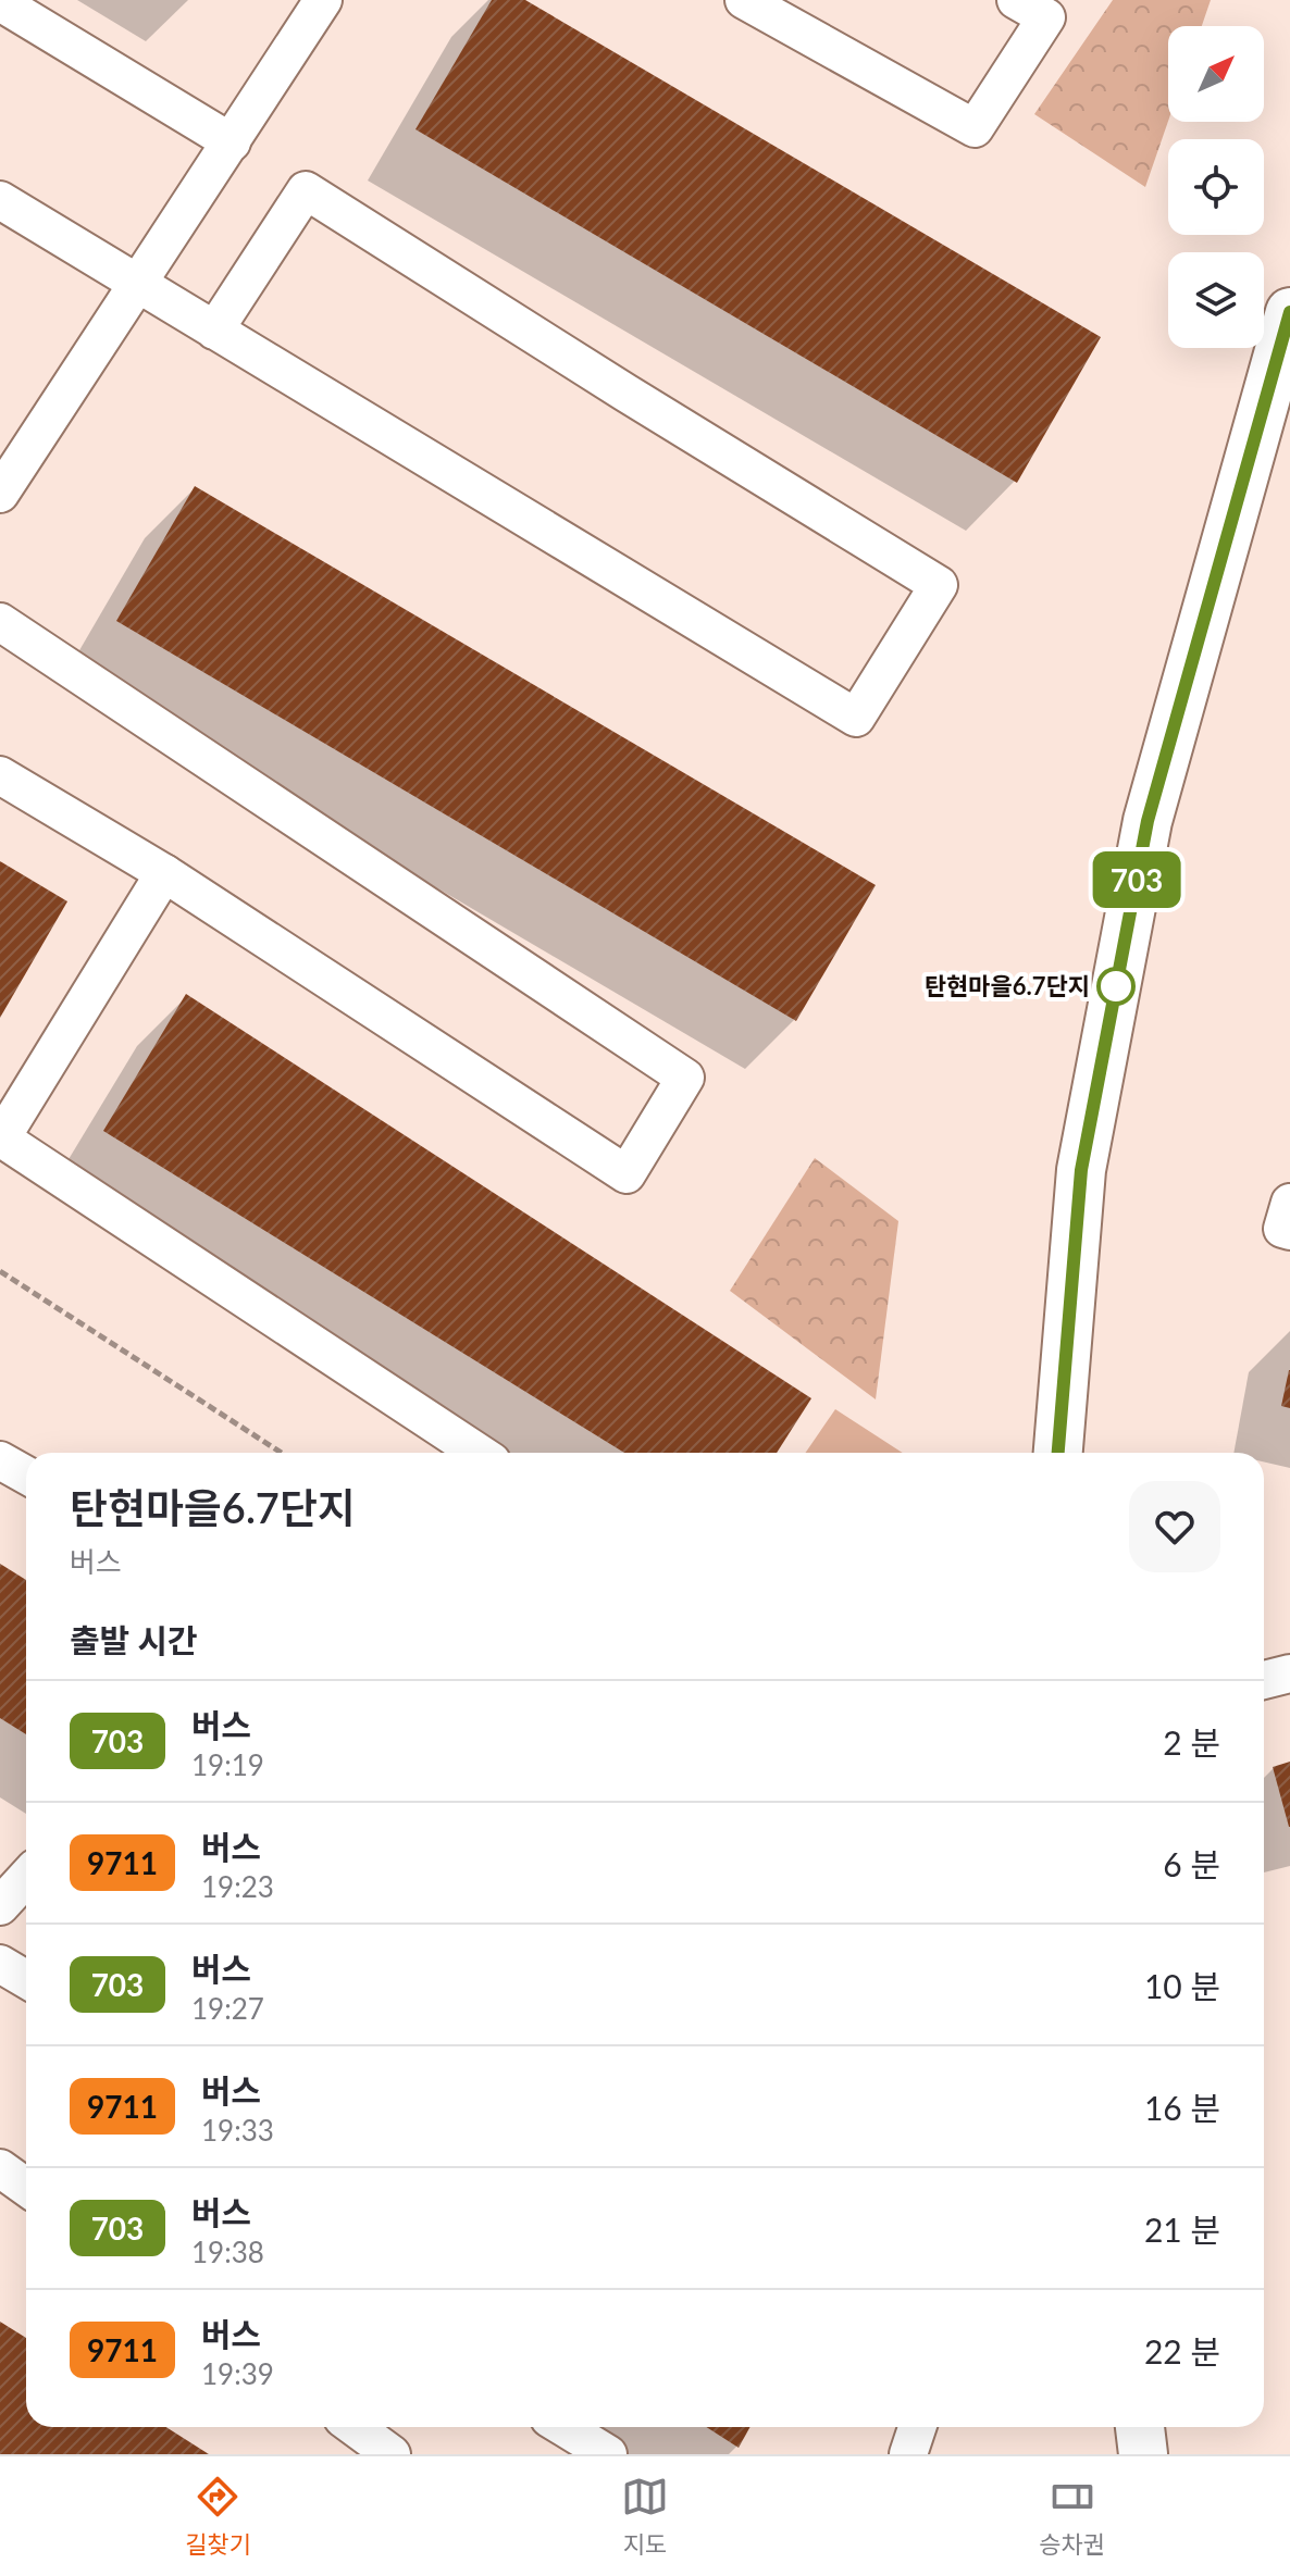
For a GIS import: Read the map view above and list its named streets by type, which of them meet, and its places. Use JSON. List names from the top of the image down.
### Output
{
  "places": ["탄현마을6.7단지"],
  "lines": ["bus line 703"],
  "north": "top right",
  "page": {
    "on_map": "703",
    "heading": [
      ["탄현마을6.7단지", "버스"],
      "출발 시간"
    ],
    "list": [
      {
        "mark": "703",
        "name": "버스",
        "note": "19:19",
        "value": "2 분"
      },
      {
        "mark": "9711",
        "name": "버스",
        "note": "19:23",
        "value": "6 분"
      },
      {
        "mark": "703",
        "name": "버스",
        "note": "19:27",
        "value": "10 분"
      },
      {
        "mark": "9711",
        "name": "버스",
        "note": "19:33",
        "value": "16 분"
      },
      {
        "mark": "703",
        "name": "버스",
        "note": "19:38",
        "value": "21 분"
      },
      {
        "mark": "9711",
        "name": "버스",
        "note": "19:39",
        "value": "22 분"
      }
    ],
    "tabs": ["길찾기", "지도", "승차권"]
  }
}
